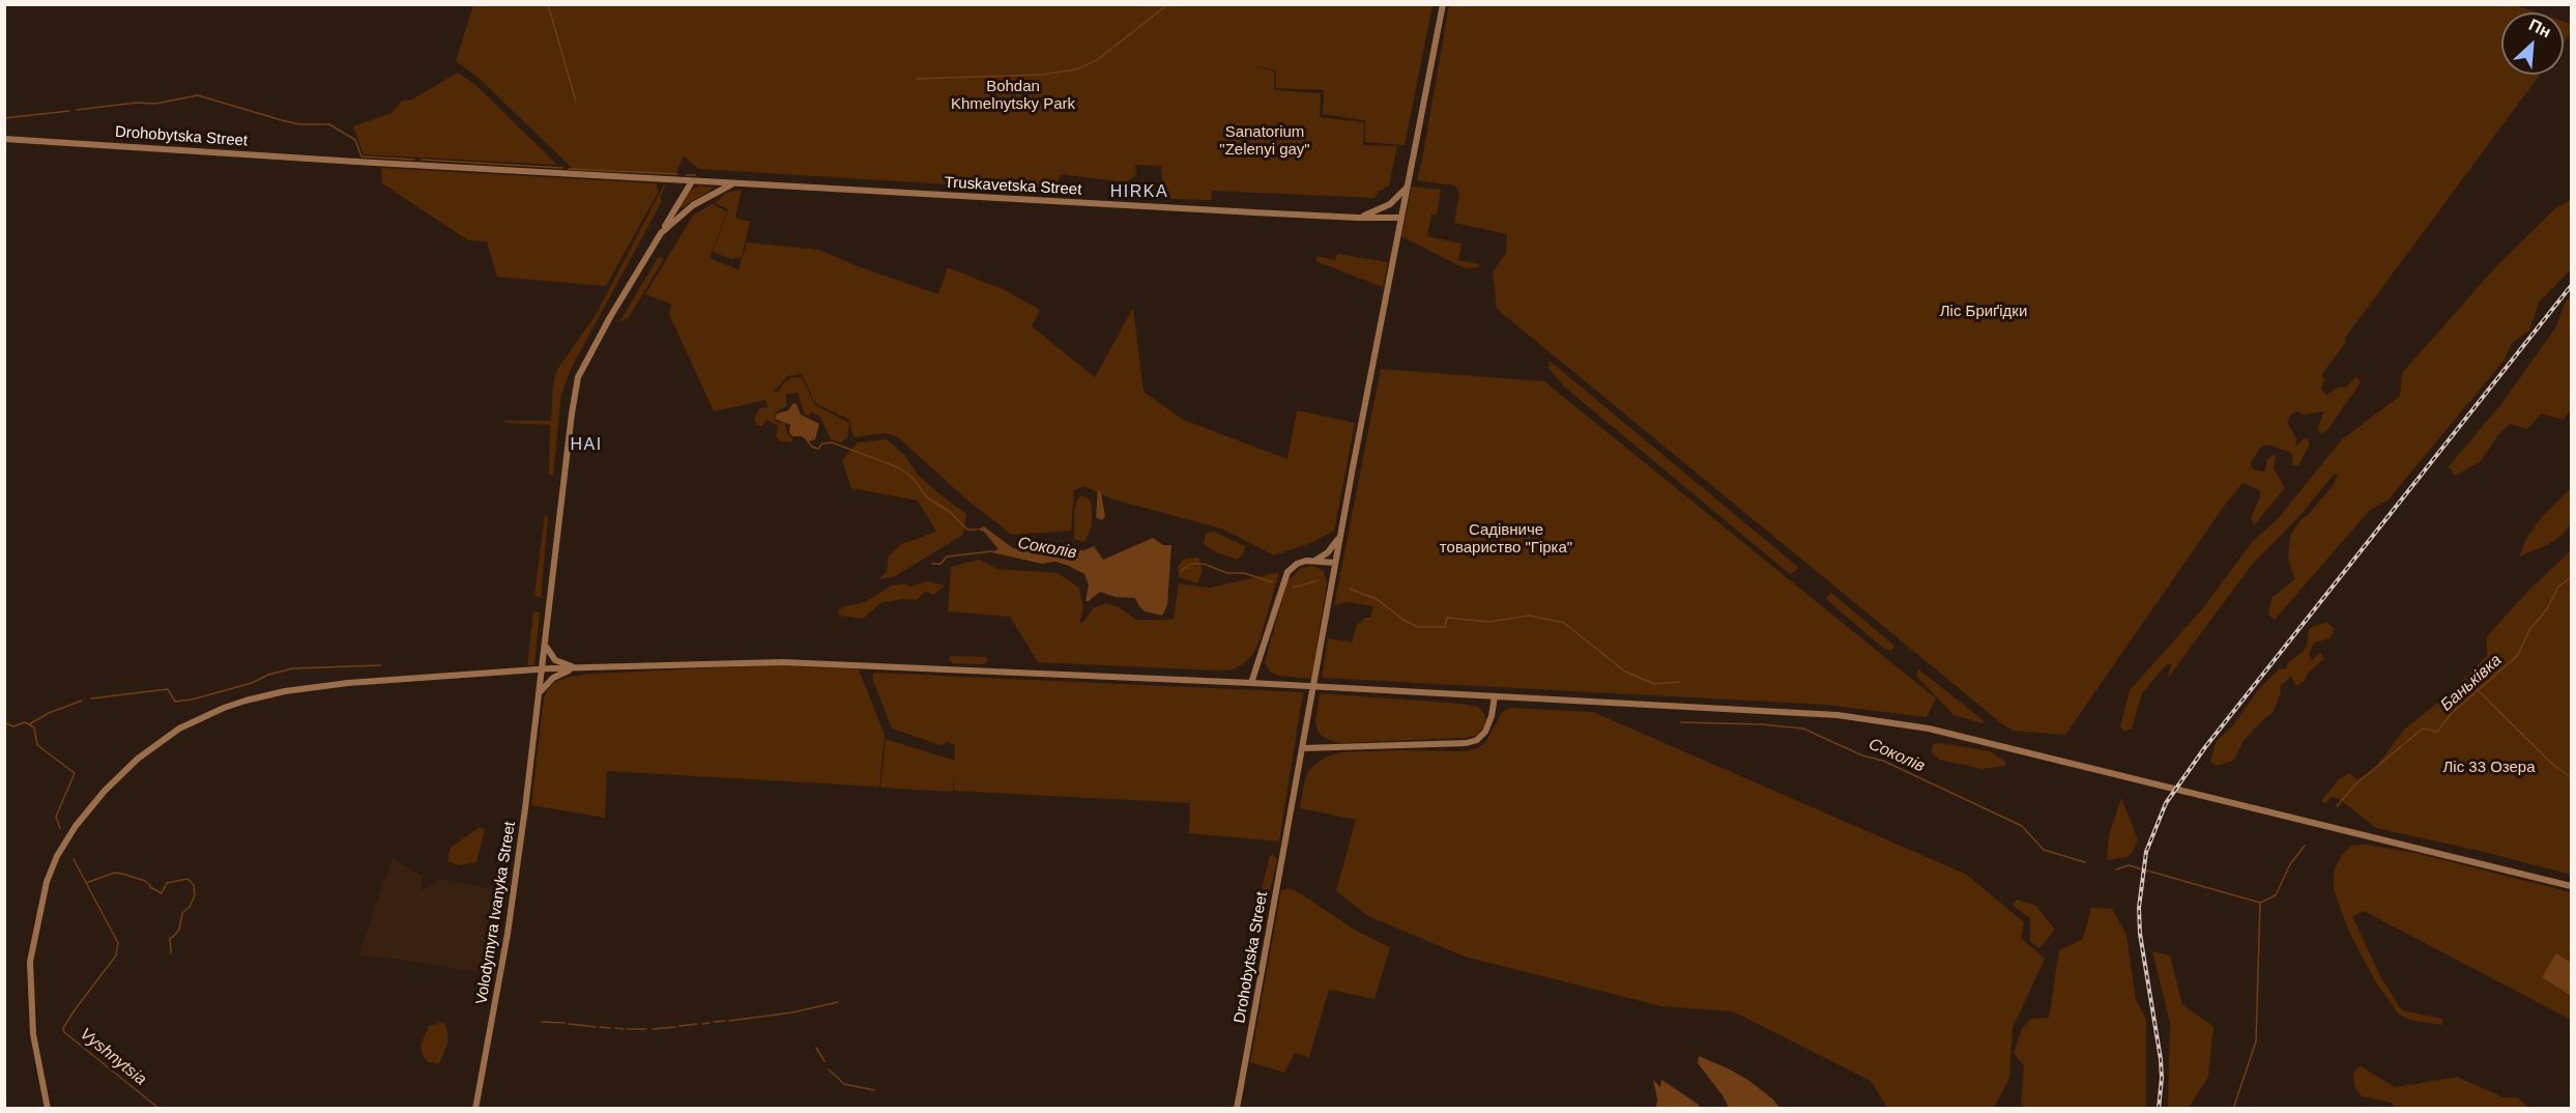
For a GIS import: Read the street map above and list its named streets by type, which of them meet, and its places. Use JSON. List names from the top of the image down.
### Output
{
  "streets": {
    "main road": ["Drohobytska Street", "Truskavetska Street", "Volodymyra Ivanyka Street"]
  },
  "crossings": [
    ["Drohobytska Street", "Truskavetska Street"]
  ],
  "districts": ["HIRKA", "HAI"],
  "water": ["Соколів", "Баньківка", "Vyshnytsia"],
  "parks": [
    "Bohdan Khmelnytsky Park",
    "Sanatorium \"Zelenyi gay\"",
    "Ліс Бриґідки",
    "Садівниче товариство \"Гірка\"",
    "Ліс 33 Озера"
  ],
  "north": "top right"
}
